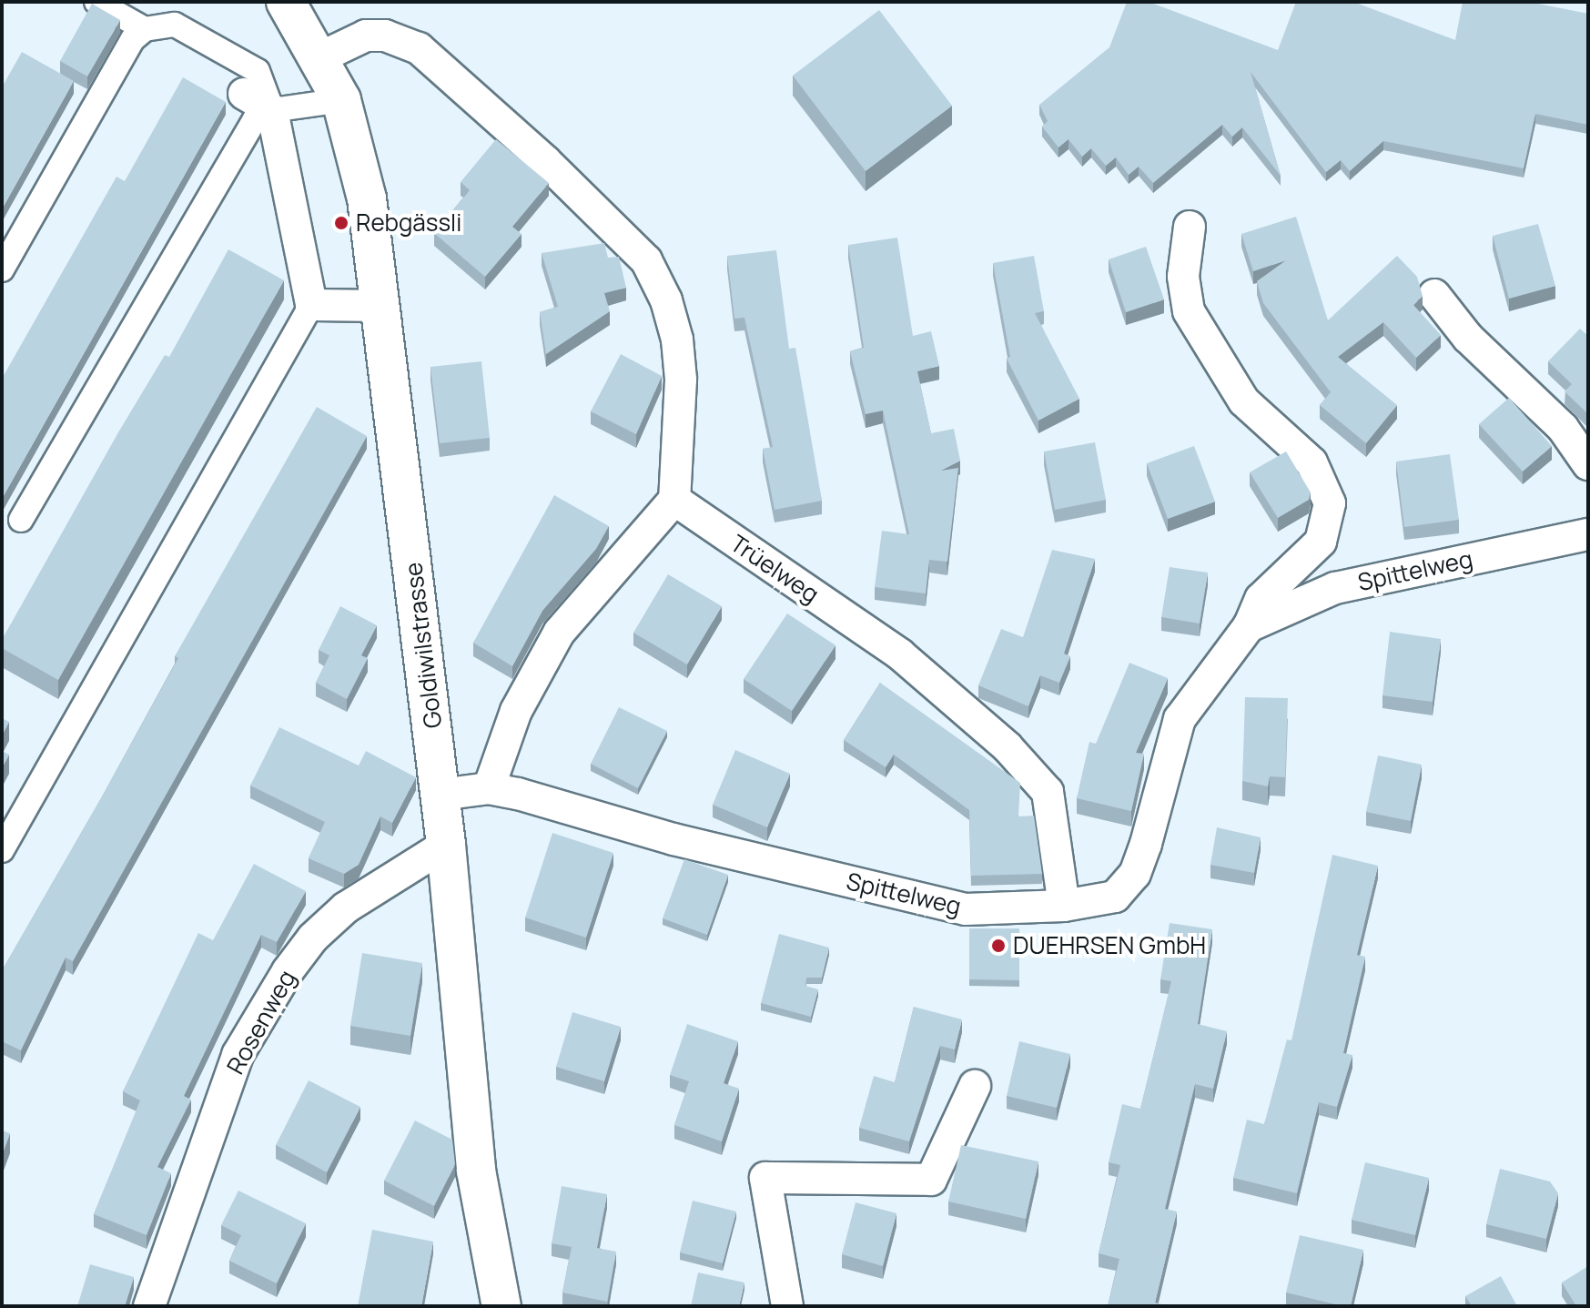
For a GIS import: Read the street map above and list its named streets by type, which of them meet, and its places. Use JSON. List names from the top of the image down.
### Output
{
  "streets": {
    "street": [
      "Trüelweg",
      "Spittelweg",
      "Goldiwilstrasse",
      "Rosenweg"
    ]
  },
  "crossings": [
    ["Trüelweg", "Spittelweg"],
    ["Spittelweg", "Goldiwilstrasse"],
    ["Goldiwilstrasse", "Rosenweg"]
  ],
  "places": ["Rebgässli", "DUEHRSEN GmbH"]
}
